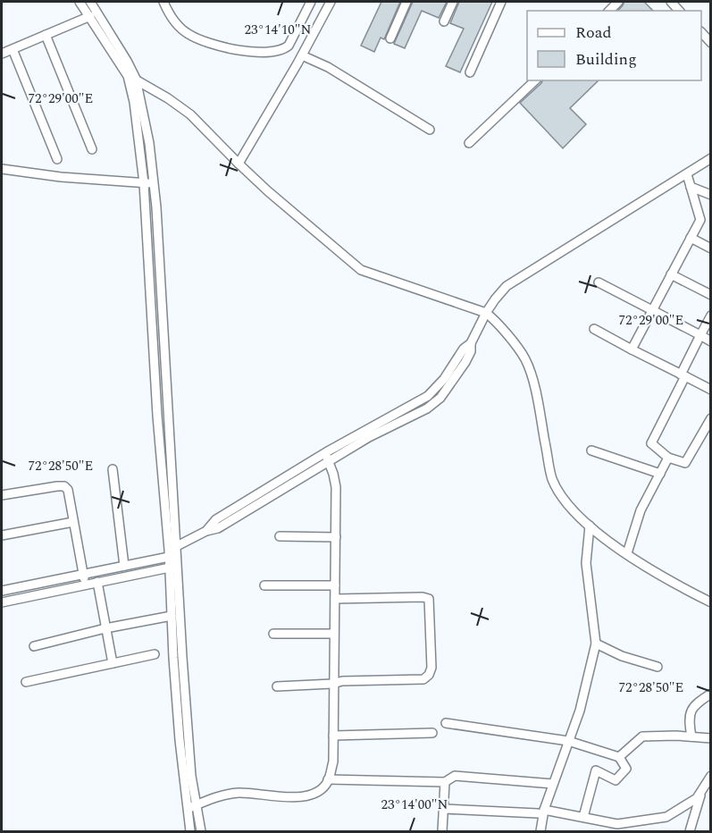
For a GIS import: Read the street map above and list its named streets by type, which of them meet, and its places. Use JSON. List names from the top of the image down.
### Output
{
  "legend": ["Road", "Building"],
  "coordinates": [
    "23°14'10\"N",
    "72°29'00\"E",
    "72°28'50\"E",
    "23°14'00\"N"
  ]
}
